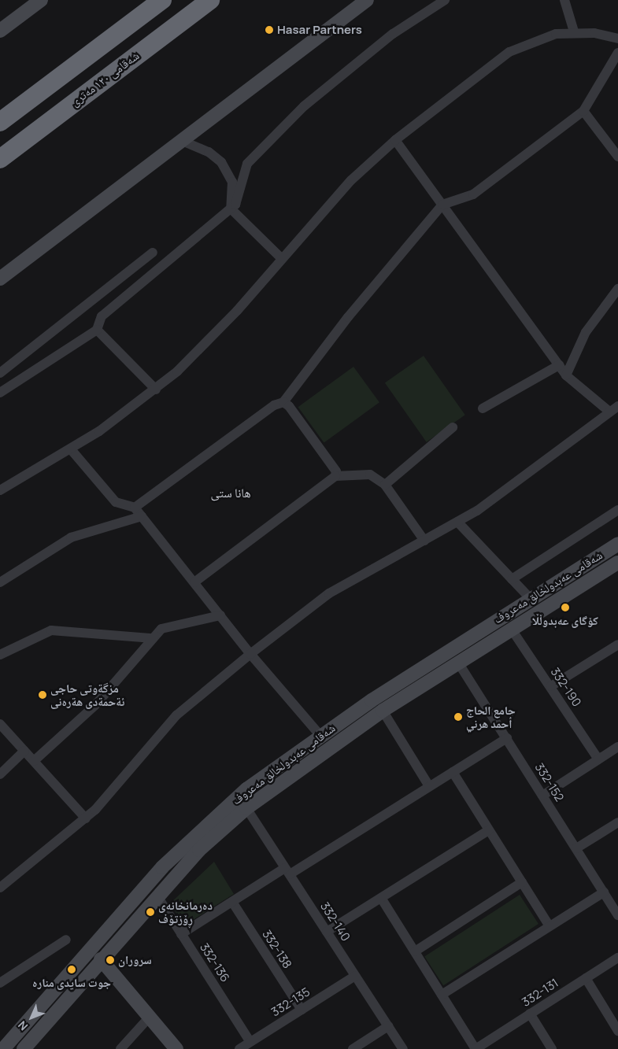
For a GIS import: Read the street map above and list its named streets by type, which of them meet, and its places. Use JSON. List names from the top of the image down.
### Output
{
  "streets": {
    "highway": ["شەقامی ١٢٠ مەتری"],
    "main road": ["شەقامی عەبدولخالق مەعروف"],
    "street": [
      "332-190",
      "332-152",
      "332-140",
      "332-138",
      "332-136",
      "332-131",
      "332-135"
    ]
  },
  "crossings": [
    ["شەقامی عەبدولخالق مەعروف", "332-190"],
    ["شەقامی عەبدولخالق مەعروف", "332-152"],
    ["شەقامی عەبدولخالق مەعروف", "332-140"],
    ["شەقامی عەبدولخالق مەعروف", "332-136"],
    ["332-140", "332-135"],
    ["332-138", "332-135"],
    ["332-136", "332-135"]
  ],
  "districts": ["هانا ستى"],
  "places": [
    "Hasar Partners",
    "کۆگای عەبدوڵڵا",
    "مزگةوتی حاجی ئةحمةدی هةرەنی",
    "جامع الحاج أحمد هرني",
    "دەرمانخانەی ڕۆزتۆف",
    "سروران",
    "جوت سايدى مناره"
  ],
  "north": "bottom left"
}
